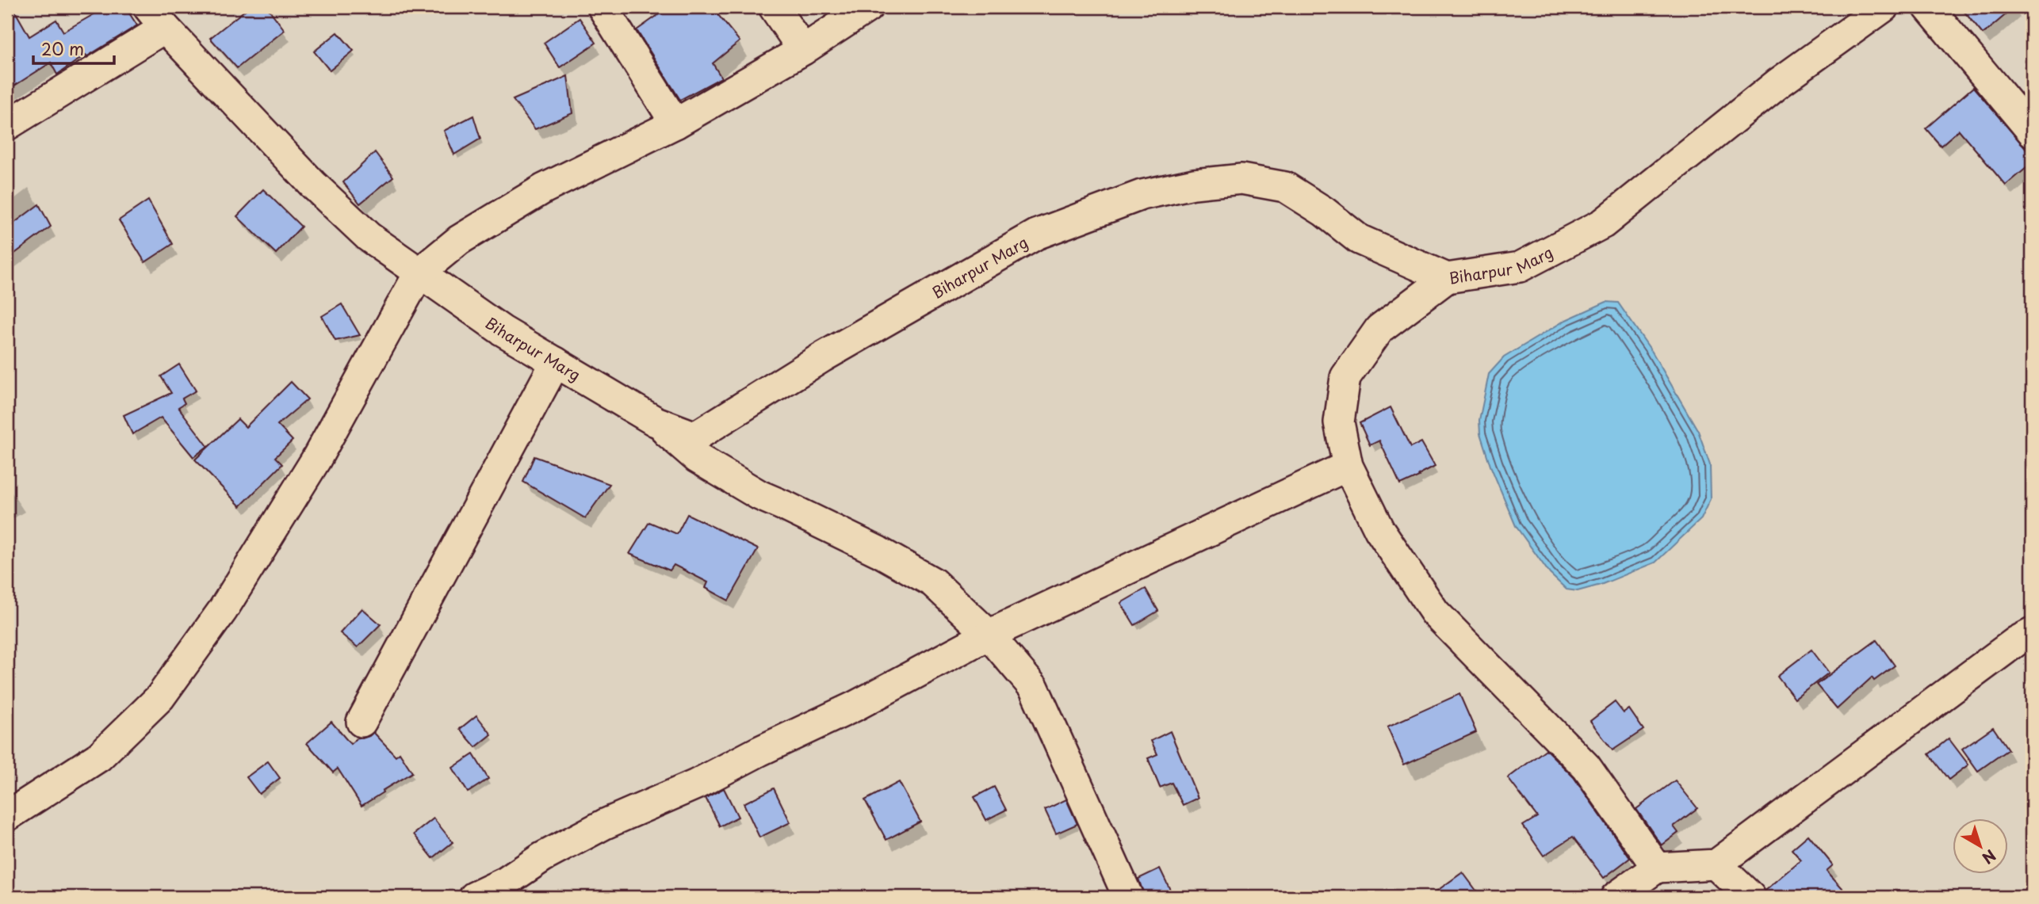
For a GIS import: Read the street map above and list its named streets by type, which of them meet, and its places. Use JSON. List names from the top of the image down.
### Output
{
  "streets": {
    "street": ["Biharpur Marg"]
  },
  "scale_bar": "20 m",
  "north": "bottom right"
}
